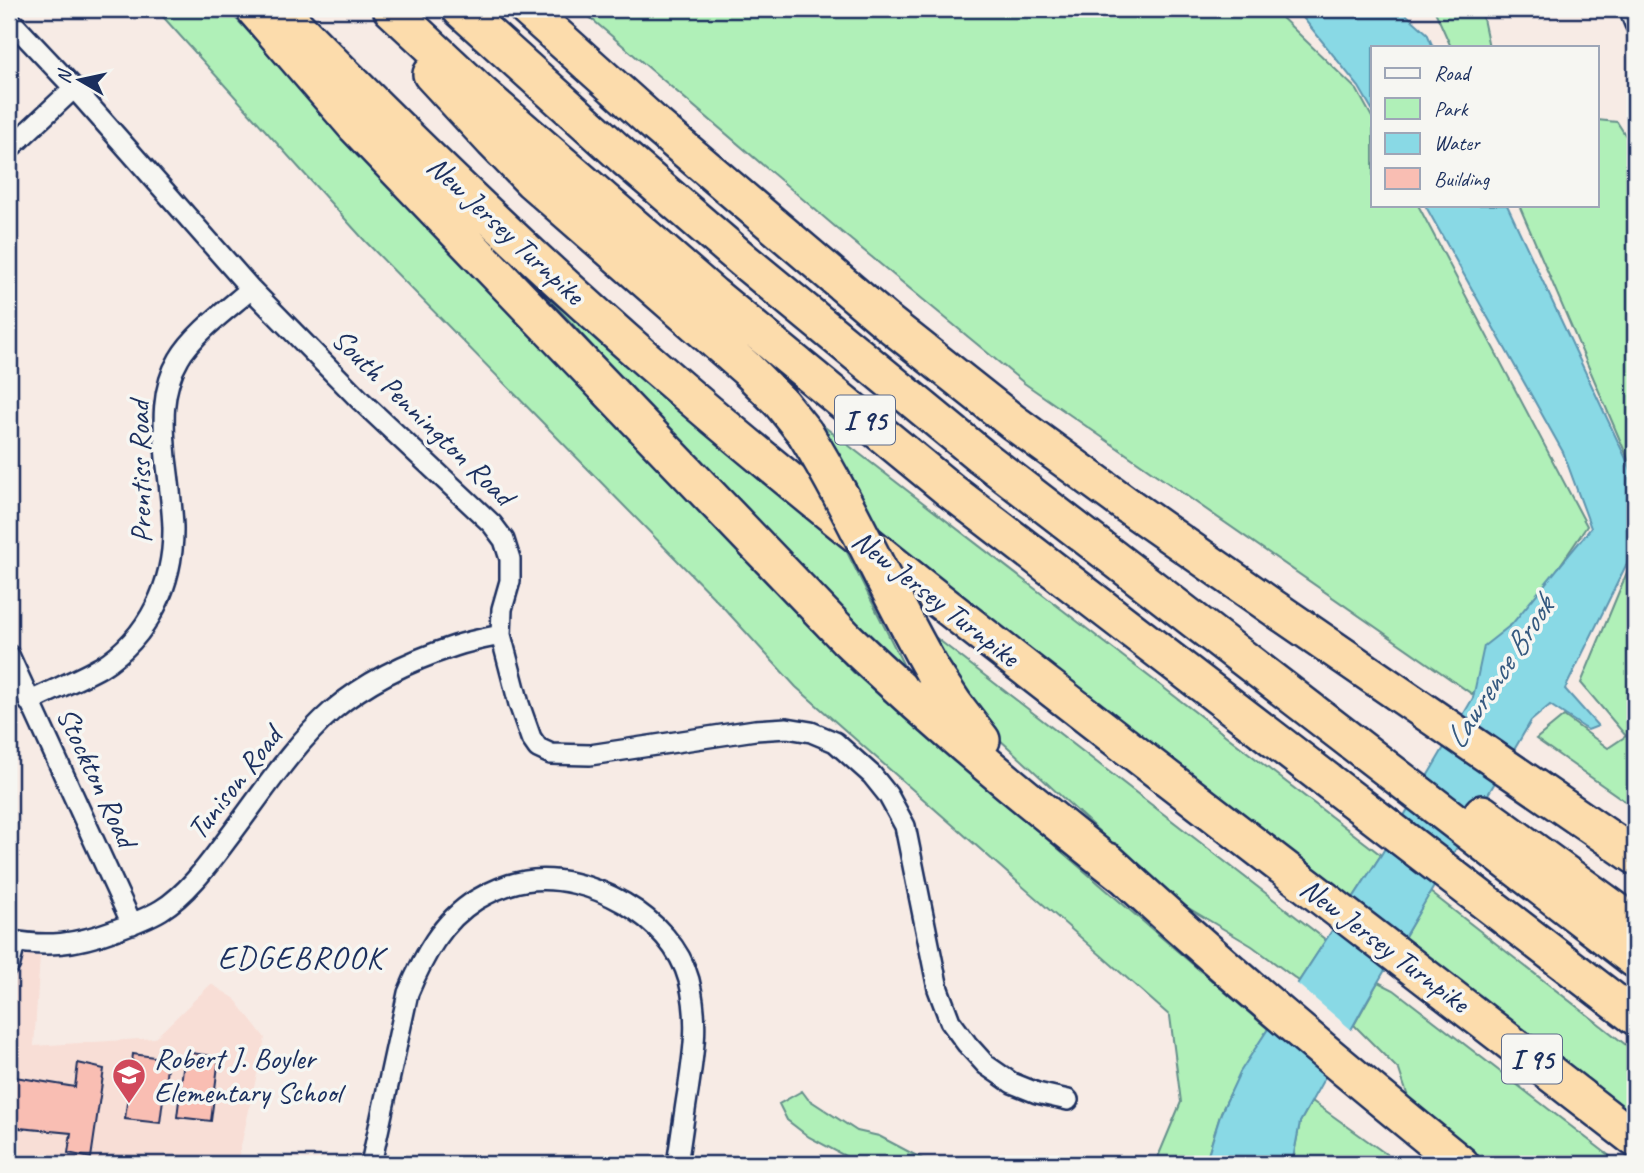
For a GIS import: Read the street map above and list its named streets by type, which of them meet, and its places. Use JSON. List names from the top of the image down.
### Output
{
  "streets": {
    "highway": ["New Jersey Turnpike", "I 95"],
    "street": [
      "South Pennington Road",
      "Prentiss Road",
      "Stockton Road",
      "Tunison Road"
    ]
  },
  "crossings": [
    ["South Pennington Road", "Prentiss Road"],
    ["South Pennington Road", "Tunison Road"],
    ["Prentiss Road", "Stockton Road"],
    ["Stockton Road", "Tunison Road"]
  ],
  "districts": ["EDGEBROOK"],
  "water": ["Lawrence Brook"],
  "places": {
    "school or university": ["Robert J. Boyler Elementary School"]
  },
  "legend": [
    "Road",
    "Park",
    "Water",
    "Building"
  ],
  "north": "left"
}
